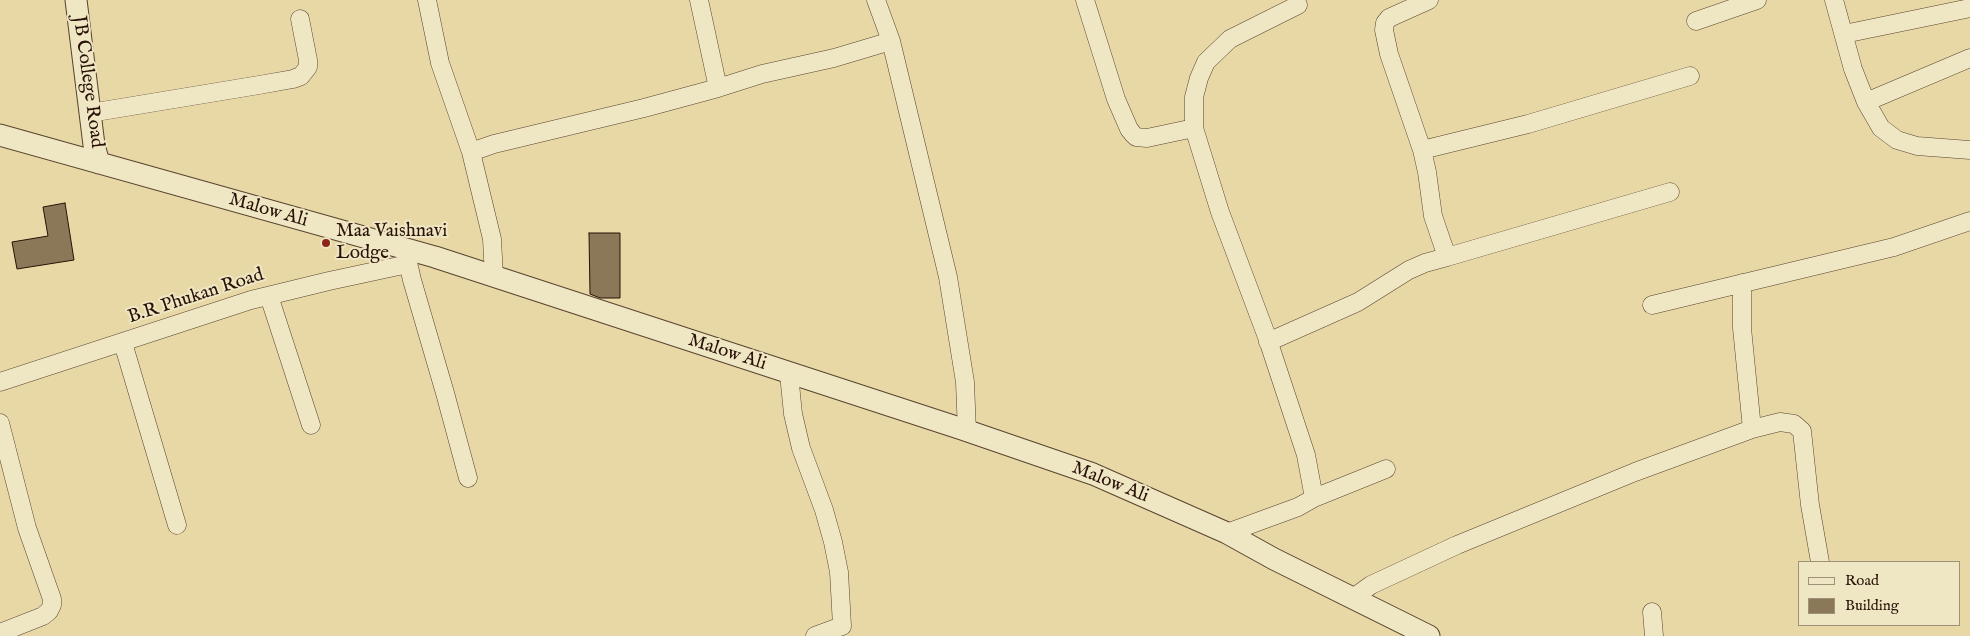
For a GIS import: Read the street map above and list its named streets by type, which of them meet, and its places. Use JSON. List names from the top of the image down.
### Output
{
  "streets": {
    "street": ["JB College Road", "Malow Ali", "B.R Phukan Road"]
  },
  "crossings": [
    ["JB College Road", "Malow Ali"],
    ["Malow Ali", "B.R Phukan Road"]
  ],
  "places": ["Maa Vaishnavi Lodge"],
  "legend": ["Road", "Building"]
}
